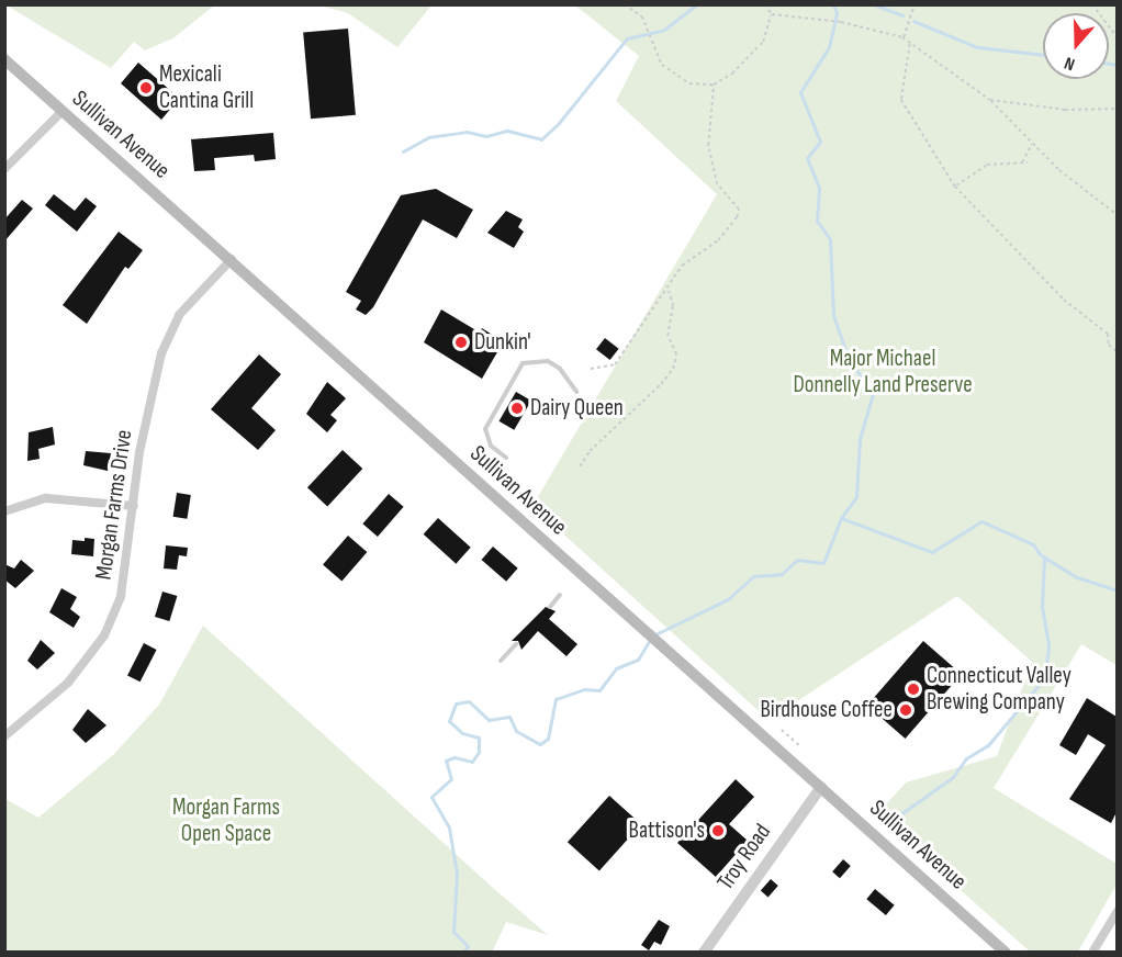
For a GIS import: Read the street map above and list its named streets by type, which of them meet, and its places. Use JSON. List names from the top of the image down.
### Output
{
  "streets": {
    "main road": ["Sullivan Avenue"],
    "street": ["Morgan Farms Drive", "Troy Road"]
  },
  "crossings": [
    ["Sullivan Avenue", "Morgan Farms Drive"],
    ["Sullivan Avenue", "Troy Road"]
  ],
  "parks": ["Major Michael Donnelly Land Preserve", "Morgan Farms Open Space"],
  "places": [
    "Mexicali Cantina Grill",
    "Dunkin'",
    "Dairy Queen",
    "Connecticut Valley Brewing Company",
    "Birdhouse Coffee",
    "Battison's"
  ],
  "north": "bottom"
}
